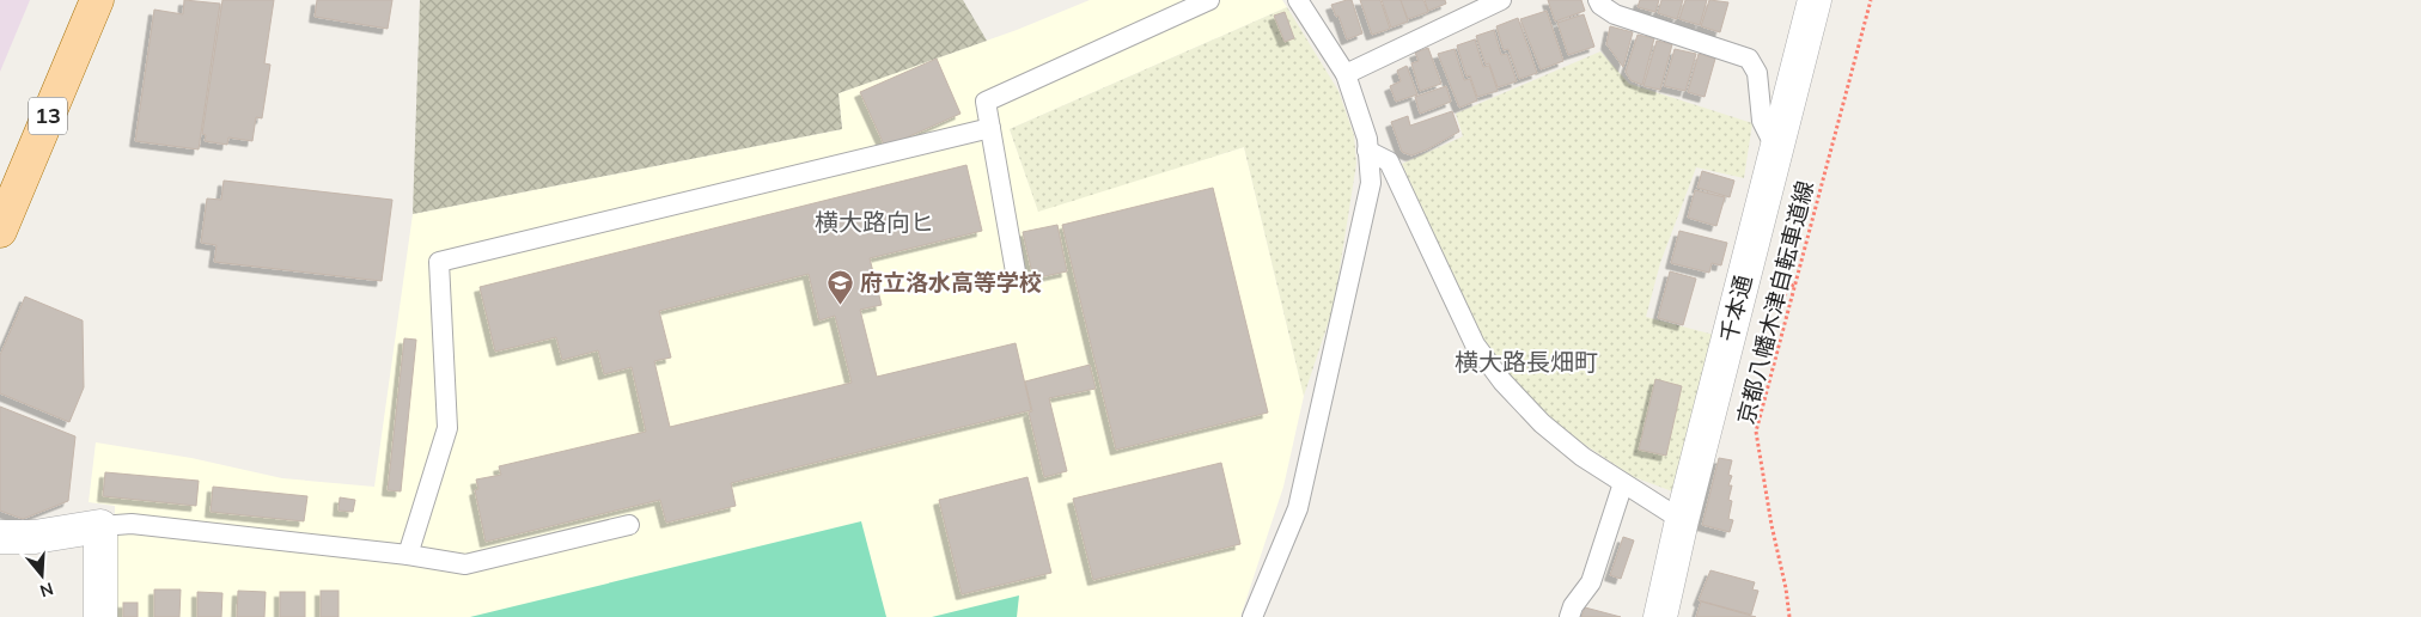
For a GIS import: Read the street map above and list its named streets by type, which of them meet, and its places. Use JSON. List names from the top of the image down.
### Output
{
  "streets": {
    "main road": ["13"],
    "street": ["千本通"],
    "path": ["京都八幡木津自転車道線"]
  },
  "districts": ["横大路向ヒ", "横大路長畑町"],
  "places": {
    "school or university": ["府立洛水高等学校"]
  },
  "north": "bottom"
}
